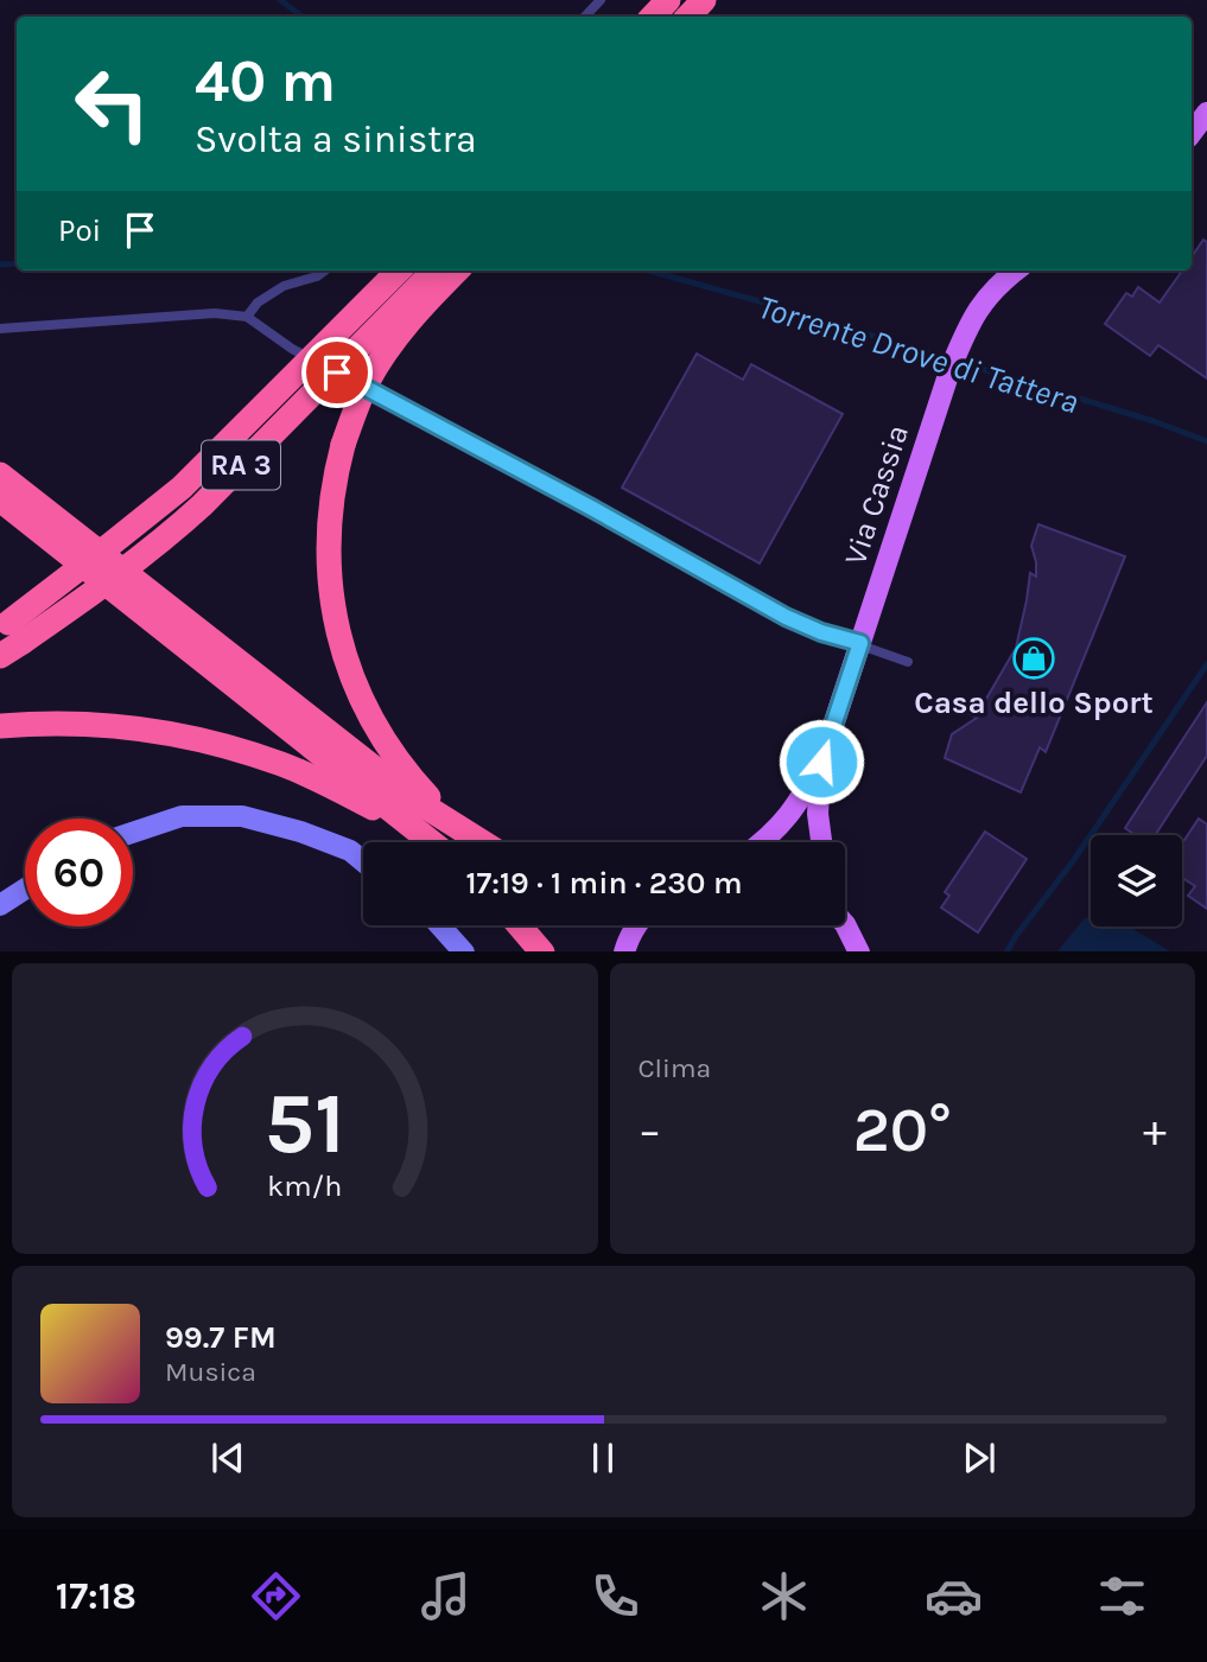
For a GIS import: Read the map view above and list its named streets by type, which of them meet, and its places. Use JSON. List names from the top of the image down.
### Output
{
  "streets": {
    "highway": ["RA 3"],
    "main road": ["Via Cassia"]
  },
  "water": ["Torrente Drove di Tattera"],
  "places": {
    "shop": ["Casa dello Sport"]
  },
  "page": {
    "turn": ["40 m", "Svolta a sinistra"],
    "then": "Poi",
    "limit": "60",
    "trip": "17:19 · 1 min · 230 m",
    "tile": "Clima",
    "heat": ["−", "20°", "+"],
    "song": ["99.7 FM", "Musica"],
    "tabs": "17:18",
    "gauge": ["51", "km/h"]
  }
}
